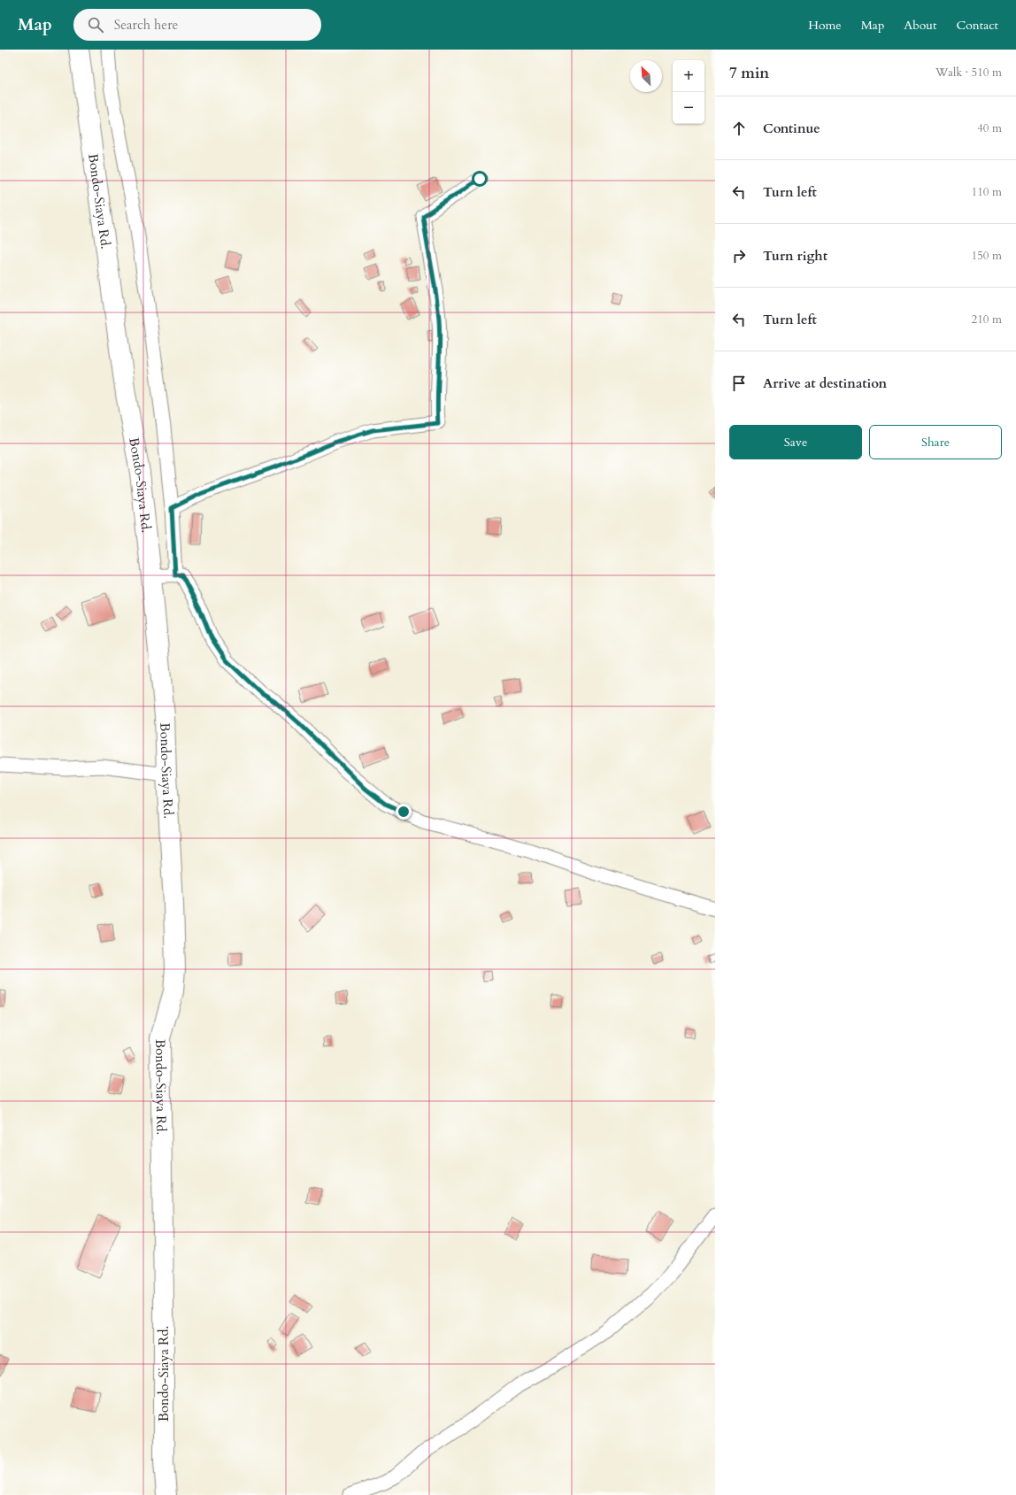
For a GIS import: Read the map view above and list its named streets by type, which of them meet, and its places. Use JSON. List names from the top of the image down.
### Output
{
  "streets": {
    "highway": ["Bondo-Siaya Rd."]
  },
  "north": "top left",
  "page": {
    "header": "Map",
    "search": "Search here",
    "nav": [
      "Home",
      "Map",
      "About",
      "Contact"
    ],
    "heading": ["7 min", "Walk · 510 m"],
    "map_buttons": ["+", "−"],
    "list": [
      ["Continue", "40 m"],
      ["Turn left", "110 m"],
      ["Turn right", "150 m"],
      ["Turn left", "210 m"],
      "Arrive at destination"
    ],
    "buttons": ["Save", "Share"]
  }
}
